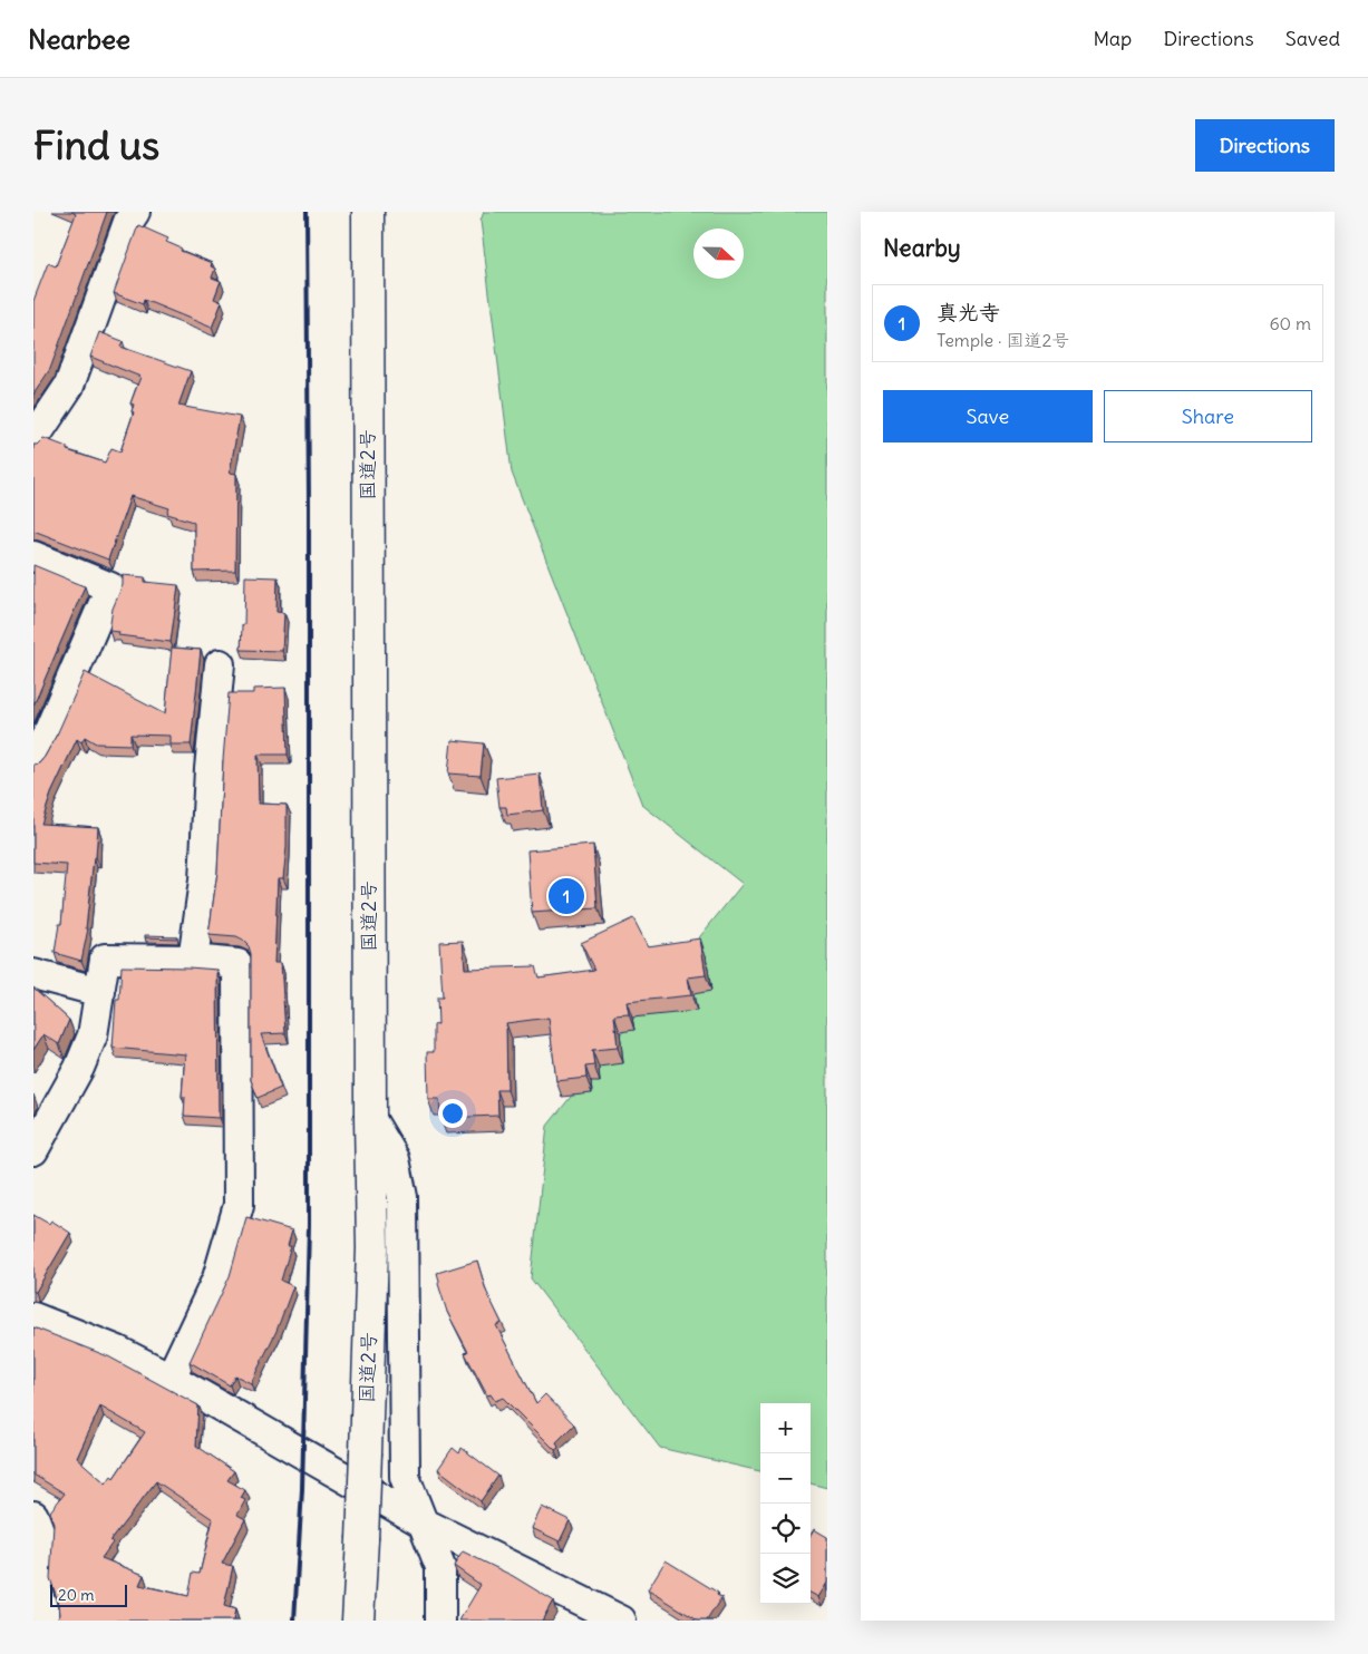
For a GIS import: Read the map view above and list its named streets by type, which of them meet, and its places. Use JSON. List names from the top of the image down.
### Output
{
  "streets": {
    "highway": ["国道2号"]
  },
  "scale_bar": "20 m",
  "north": "right",
  "page": {
    "header": "Nearbee",
    "nav": ["Map", "Directions", "Saved"],
    "buttons": [
      "Directions",
      ["Save", "Share"]
    ],
    "title": "Find us",
    "heading": "Nearby",
    "list": [
      {
        "mark": "1",
        "name": "真光寺",
        "note": "Temple · 国道2号",
        "value": "60 m"
      }
    ],
    "pins": "1",
    "map_buttons": ["+", "−"],
    "scale": "20 m"
  }
}
